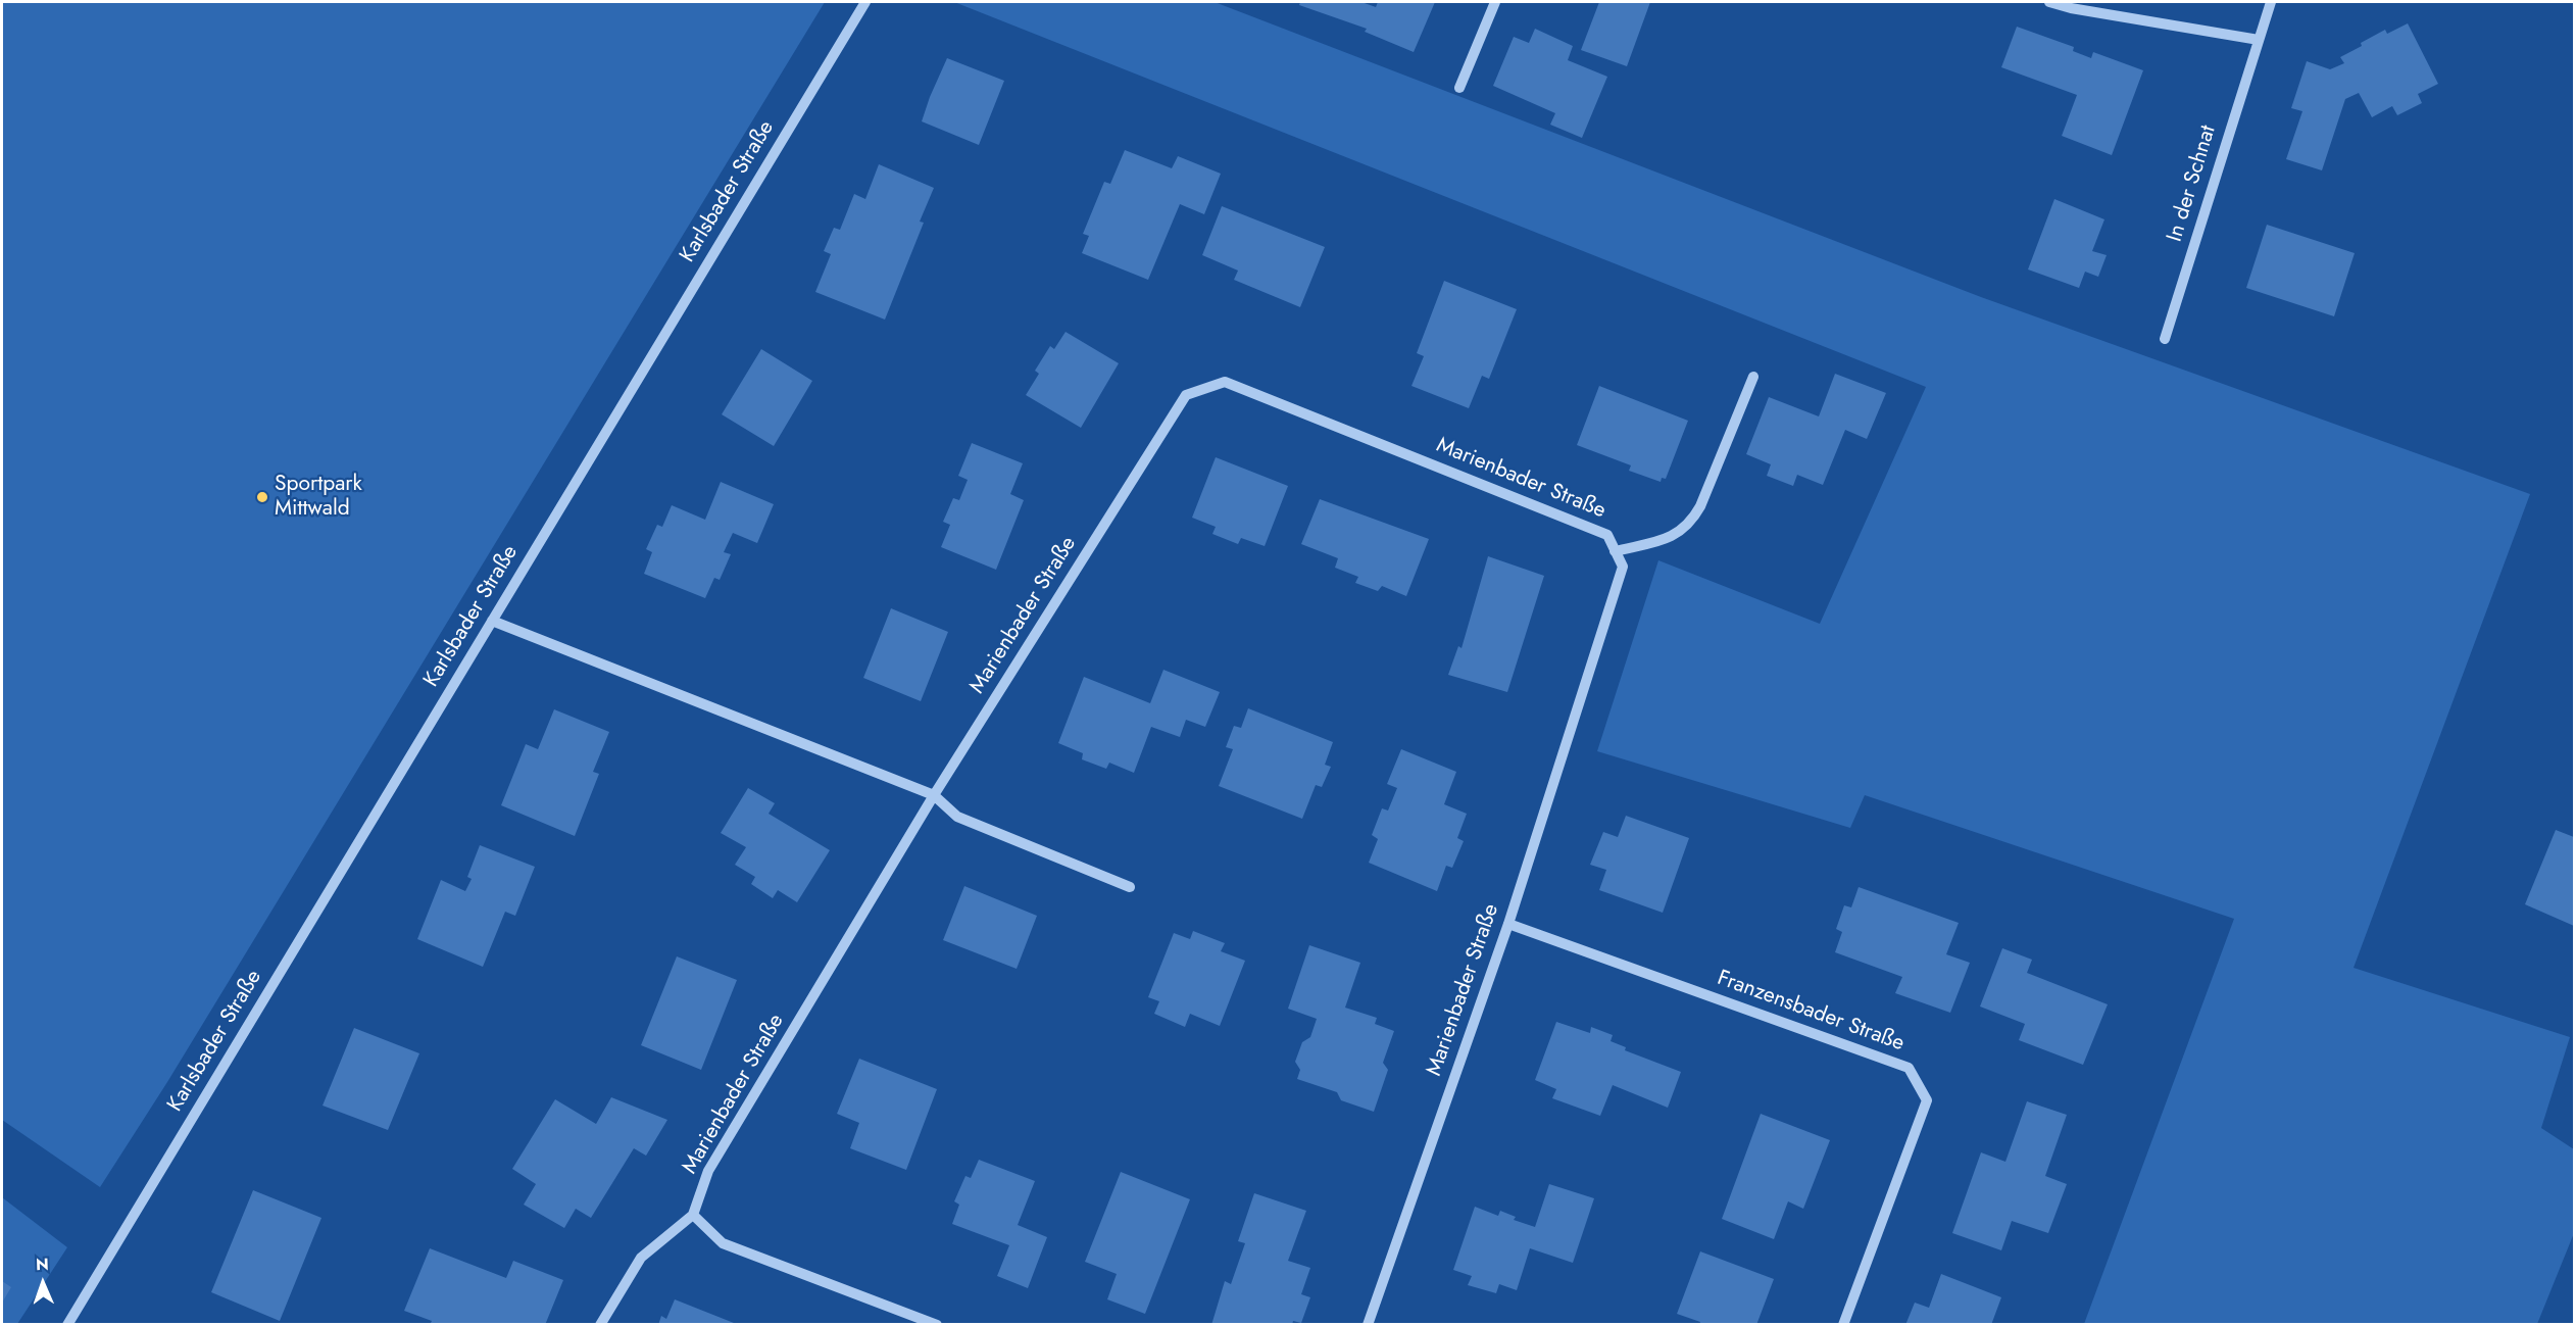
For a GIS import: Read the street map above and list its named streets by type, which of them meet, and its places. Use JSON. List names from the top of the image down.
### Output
{
  "streets": {
    "street": [
      "In der Schnat",
      "Karlsbader Straße",
      "Marienbader Straße",
      "Franzensbader Straße"
    ]
  },
  "crossings": [
    ["Marienbader Straße", "Franzensbader Straße"]
  ],
  "places": ["Sportpark Mittwald"],
  "north": "top"
}
